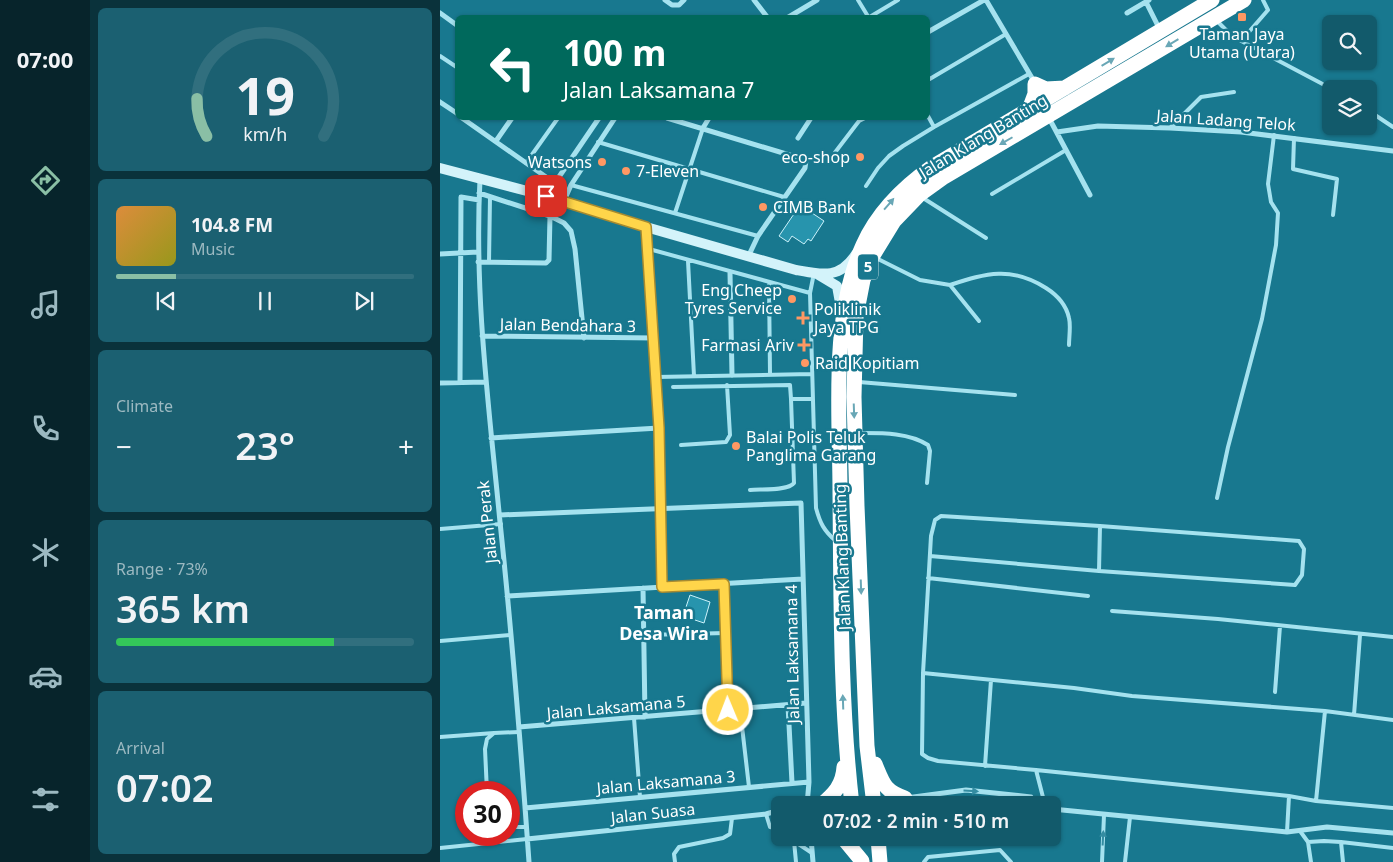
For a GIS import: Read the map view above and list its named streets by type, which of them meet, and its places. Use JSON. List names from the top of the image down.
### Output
{
  "streets": {
    "highway": ["Jalan Klang Banting", "5"],
    "street": [
      "Jalan Ladang Telok",
      "Jalan Bendahara 3",
      "Jalan Perak",
      "Jalan Laksamana 4",
      "Jalan Laksamana 5",
      "Jalan Laksamana 3",
      "Jalan Suasa"
    ]
  },
  "crossings": [
    ["Jalan Bendahara 3", "Jalan Perak"],
    ["Jalan Perak", "Jalan Laksamana 5"],
    ["Jalan Perak", "Jalan Laksamana 3"],
    ["Jalan Perak", "Jalan Suasa"],
    ["Jalan Laksamana 4", "Jalan Laksamana 5"],
    ["Jalan Laksamana 4", "Jalan Laksamana 3"]
  ],
  "districts": ["Taman Desa Wira"],
  "places": {
    "transit": ["Taman Jaya Utama (Utara)"],
    "other": [
      "eco-shop",
      "Watsons",
      "7-Eleven",
      "CIMB Bank",
      "Eng Cheep Tyres Service",
      "Raid Kopitiam",
      "Balai Polis Teluk Panglima Garang"
    ],
    "health": ["Poliklinik Jaya TPG", "Farmasi Ariv"]
  },
  "page": {
    "tabs": "07:00",
    "turn": ["100 m", "Jalan Laksamana 7"],
    "song": ["104.8 FM", "Music"],
    "tile": [
      "Climate",
      ["Range · 73%", "365 km"],
      ["Arrival", "07:02"]
    ],
    "heat": ["−", "23°", "+"],
    "limit": "30",
    "trip": "07:02 · 2 min · 510 m",
    "gauge": ["19", "km/h"]
  }
}
